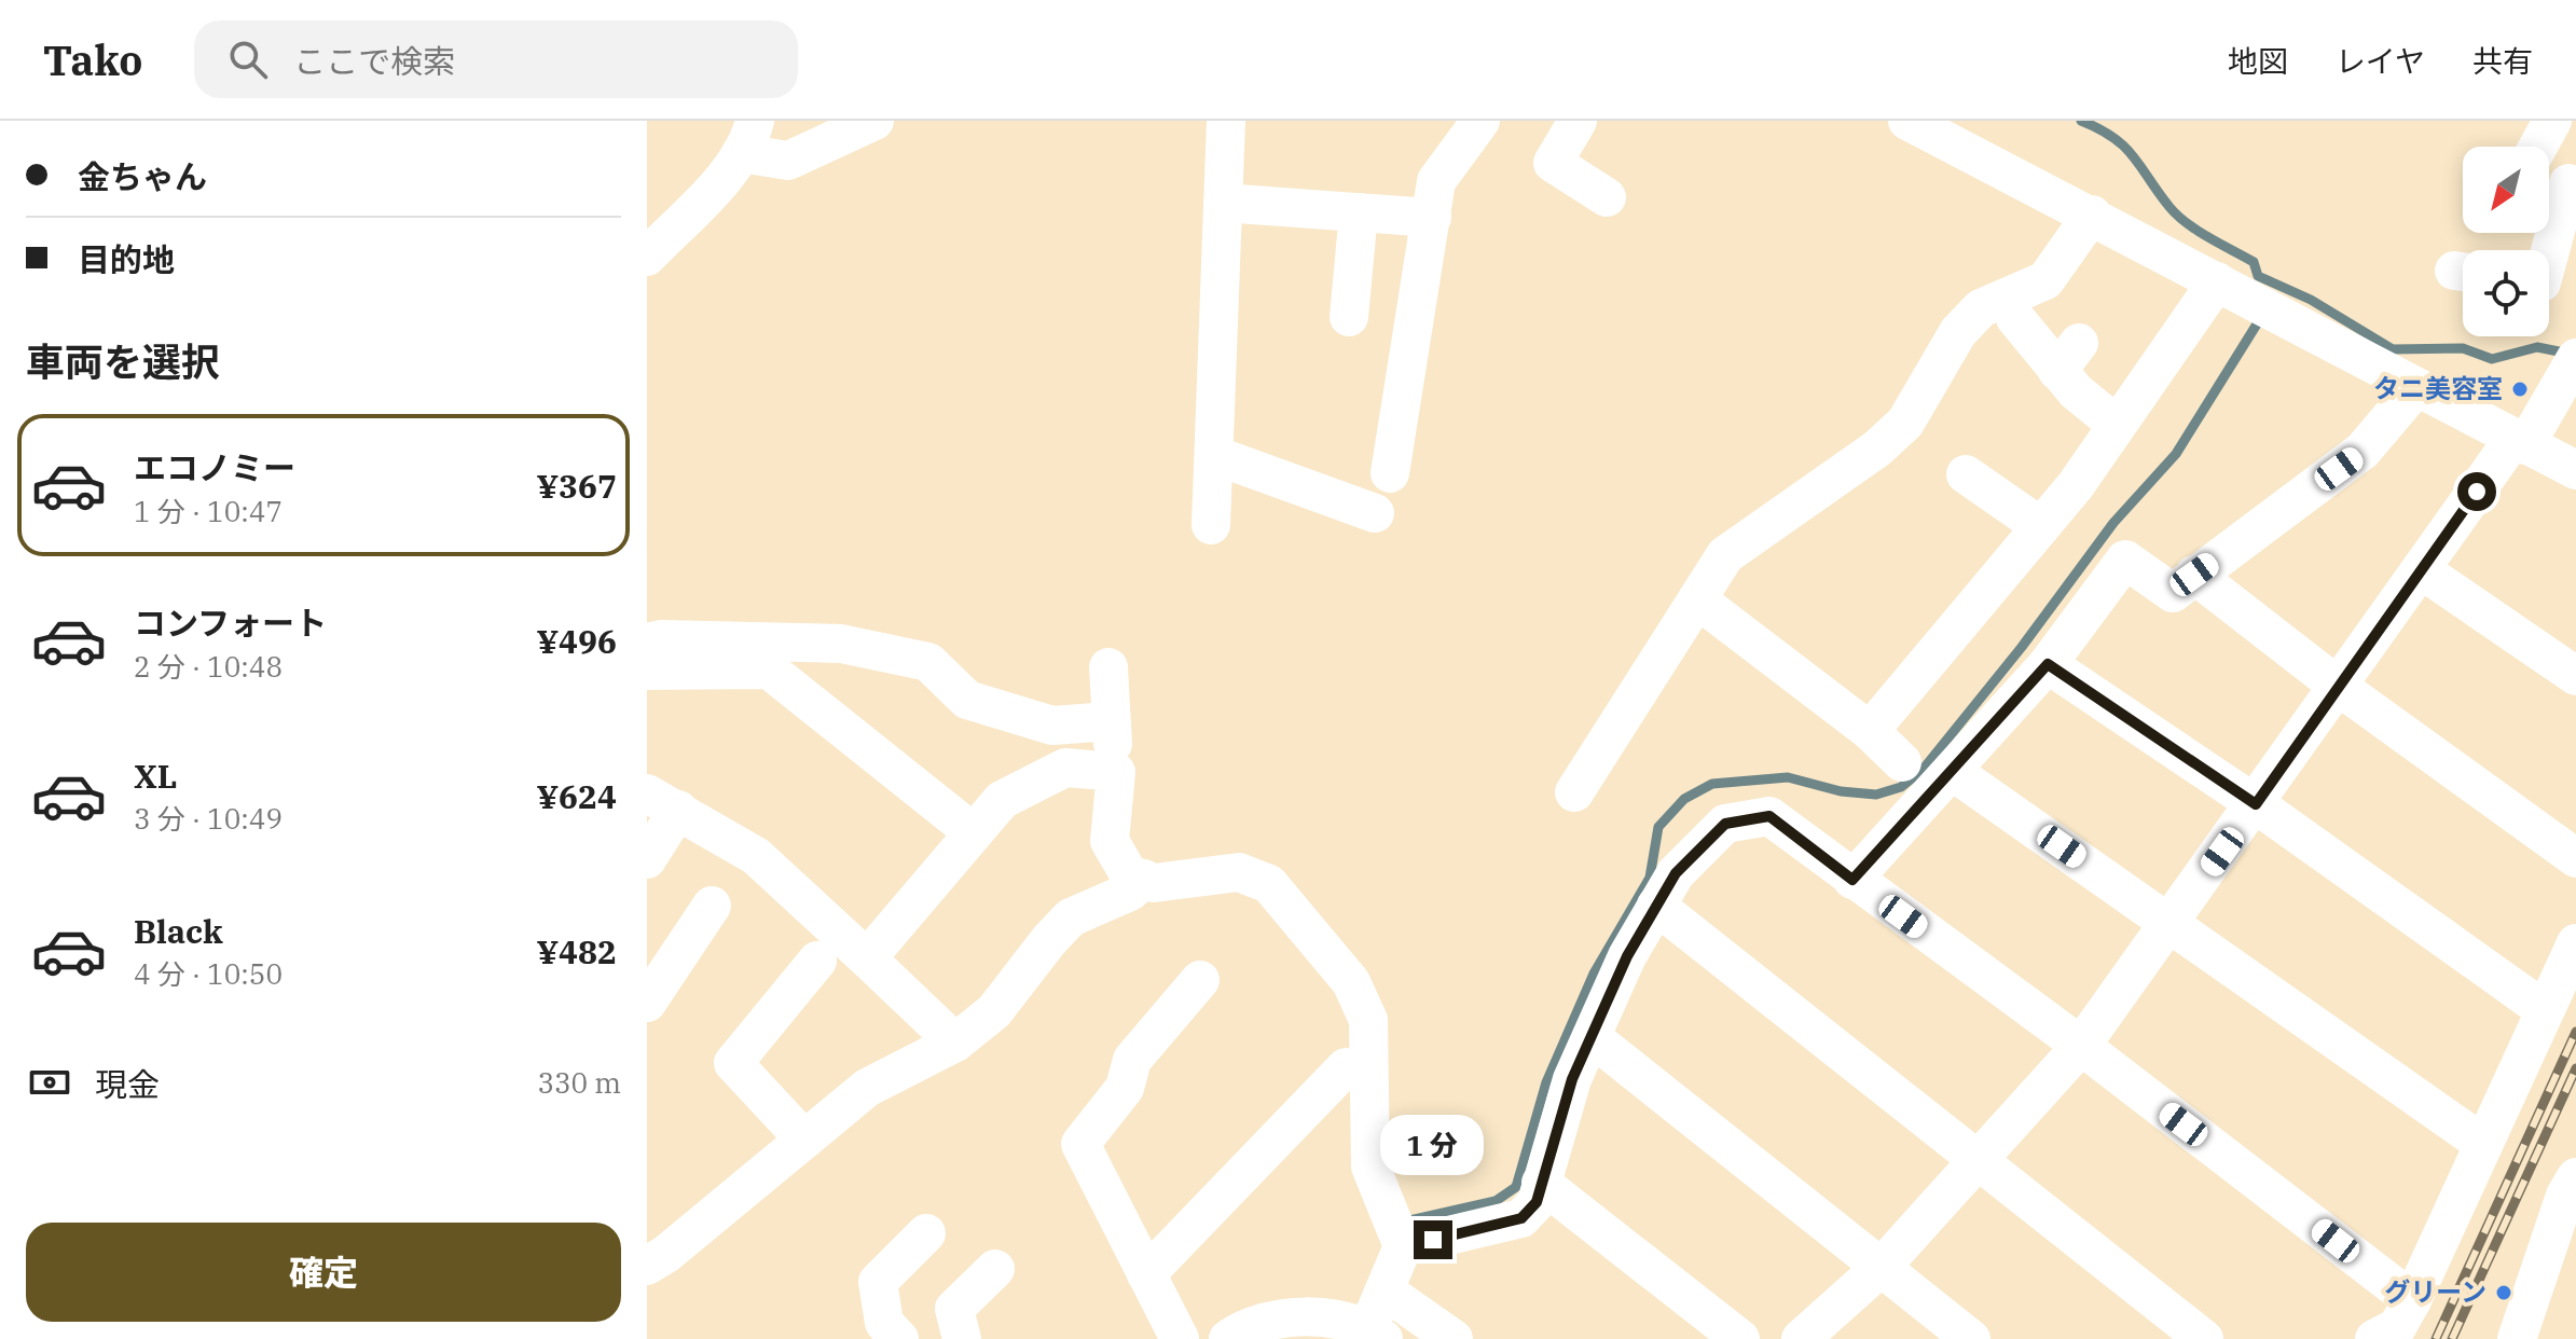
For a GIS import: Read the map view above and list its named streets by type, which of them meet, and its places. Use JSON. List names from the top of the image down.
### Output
{
  "places": ["タニ美容室", "グリーン"],
  "north": "bottom left",
  "page": {
    "header": "Tako",
    "search": "ここで検索",
    "nav": ["地図", "レイヤ", "共有"],
    "banner": ["金ちゃん", "目的地"],
    "heading": "車両を選択",
    "list": [
      {
        "name": "エコノミー",
        "note": "1 分 · 10:47",
        "value": "¥367"
      },
      {
        "name": "コンフォート",
        "note": "2 分 · 10:48",
        "value": "¥496"
      },
      {
        "name": "XL",
        "note": "3 分 · 10:49",
        "value": "¥624"
      },
      {
        "name": "Black",
        "note": "4 分 · 10:50",
        "value": "¥482"
      }
    ],
    "pay": ["現金", "330 m"],
    "bubble": "1 分",
    "buttons": "確定"
  }
}
